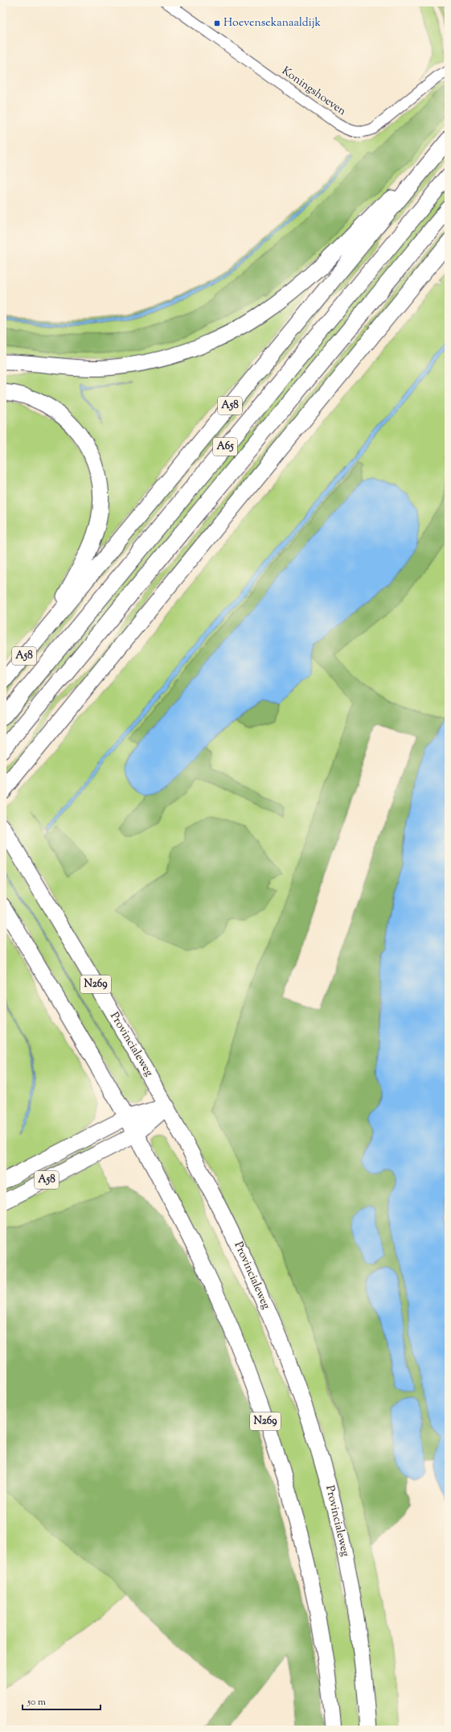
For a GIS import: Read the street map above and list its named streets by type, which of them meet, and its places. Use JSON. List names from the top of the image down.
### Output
{
  "streets": {
    "highway": [
      "A58",
      "A65",
      "N269",
      "Provincialeweg"
    ],
    "street": ["Koningshoeven"]
  },
  "crossings": [
    ["A58", "N269"],
    ["A58", "Provincialeweg"]
  ],
  "places": {
    "transit": ["Hoevensekanaaldijk"]
  },
  "scale_bar": "50 m"
}
